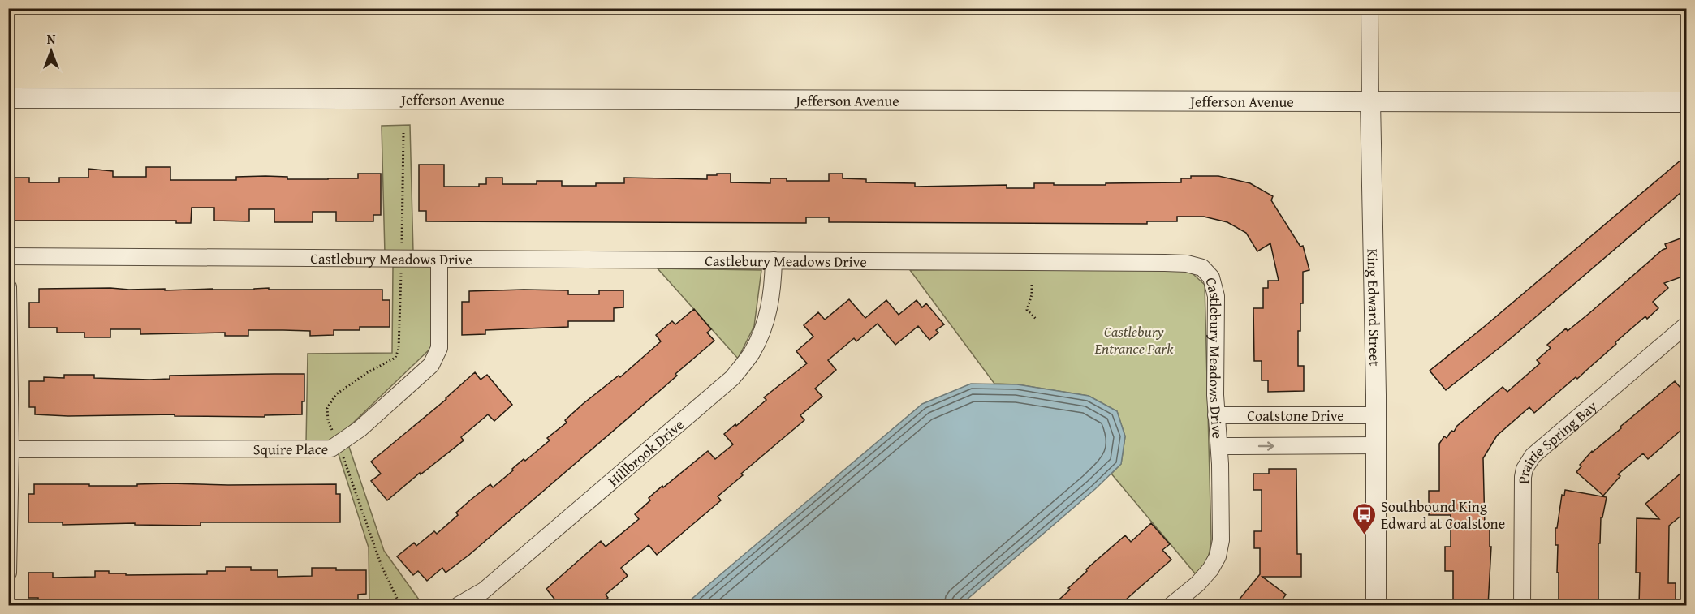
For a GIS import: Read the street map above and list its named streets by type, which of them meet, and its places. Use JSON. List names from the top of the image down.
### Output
{
  "streets": {
    "street": [
      "Jefferson Avenue",
      "Castlebury Meadows Drive",
      "King Edward Street",
      "Coatstone Drive",
      "Prairie Spring Bay",
      "Squire Place",
      "Hillbrook Drive"
    ]
  },
  "crossings": [
    ["Jefferson Avenue", "King Edward Street"],
    ["Castlebury Meadows Drive", "Coatstone Drive"],
    ["Castlebury Meadows Drive", "Squire Place"],
    ["Castlebury Meadows Drive", "Hillbrook Drive"],
    ["King Edward Street", "Coatstone Drive"]
  ],
  "parks": ["Castlebury Entrance Park"],
  "places": {
    "bus stop": ["Southbound King Edward at Coalstone"]
  },
  "north": "top"
}
